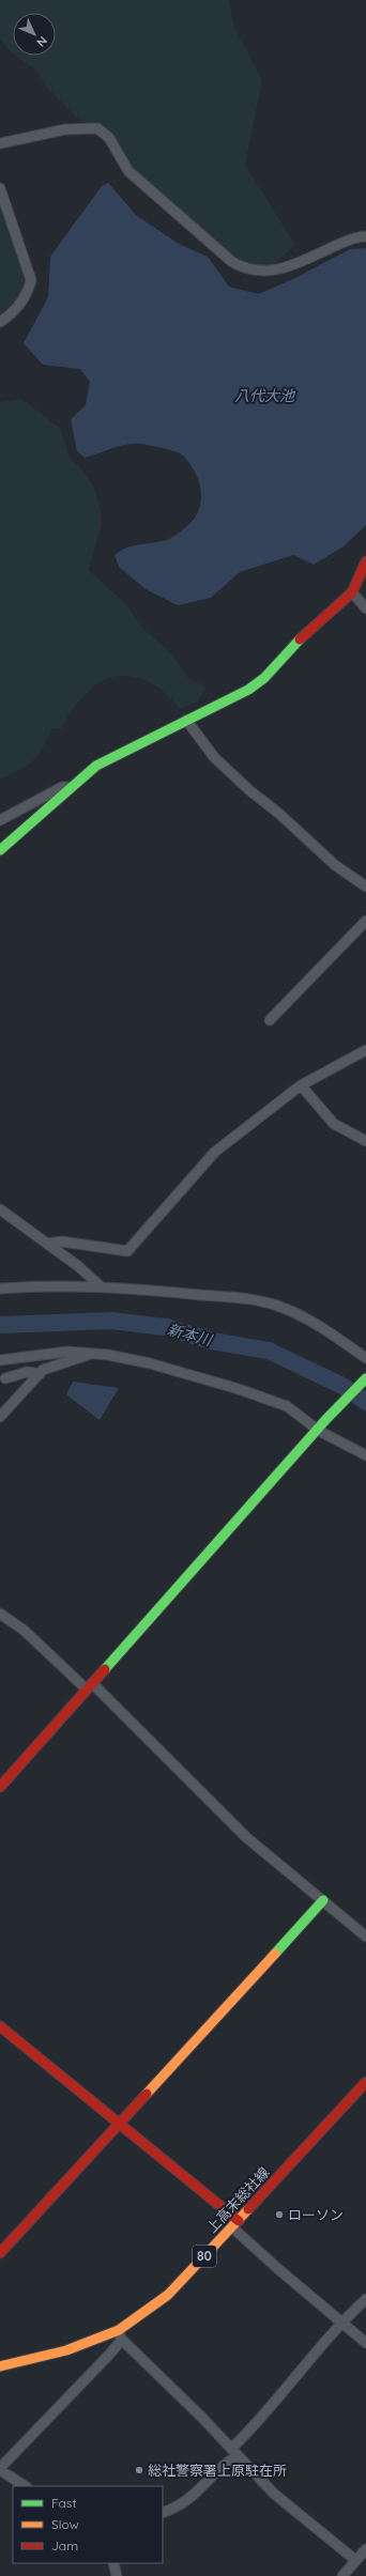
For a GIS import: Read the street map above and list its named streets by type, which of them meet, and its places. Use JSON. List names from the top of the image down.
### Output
{
  "streets": {
    "street": ["上高末総社線", "80"]
  },
  "water": ["八代大池", "新本川"],
  "places": ["ローソン", "総社警察署上原駐在所"],
  "legend": ["Fast", "Slow", "Jam"],
  "north": "bottom right"
}
